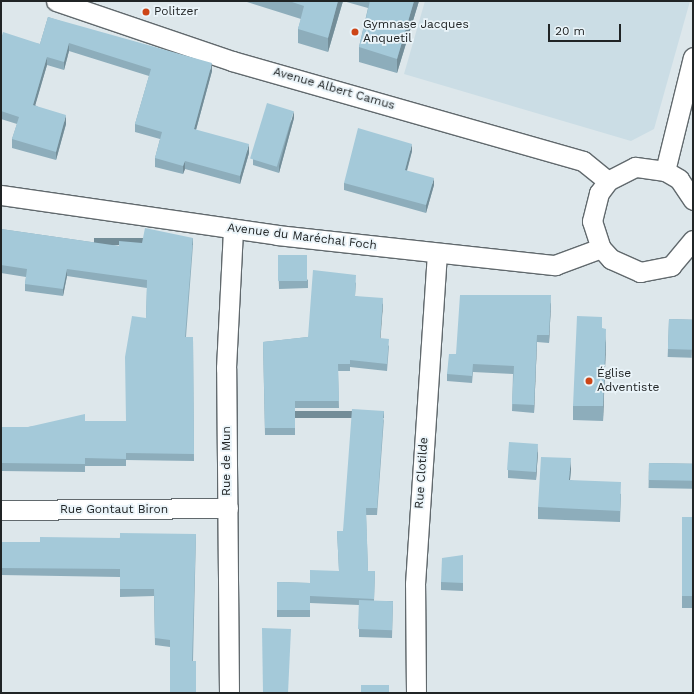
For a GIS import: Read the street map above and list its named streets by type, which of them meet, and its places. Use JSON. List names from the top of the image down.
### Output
{
  "streets": {
    "street": [
      "Avenue Albert Camus",
      "Avenue du Maréchal Foch",
      "Rue de Mun",
      "Rue Clotilde",
      "Rue Gontaut Biron"
    ]
  },
  "crossings": [
    ["Avenue du Maréchal Foch", "Rue de Mun"],
    ["Avenue du Maréchal Foch", "Rue Clotilde"],
    ["Rue de Mun", "Rue Gontaut Biron"]
  ],
  "places": ["Politzer", "Gymnase Jacques Anquetil", "Église Adventiste"],
  "scale_bar": "20 m"
}
